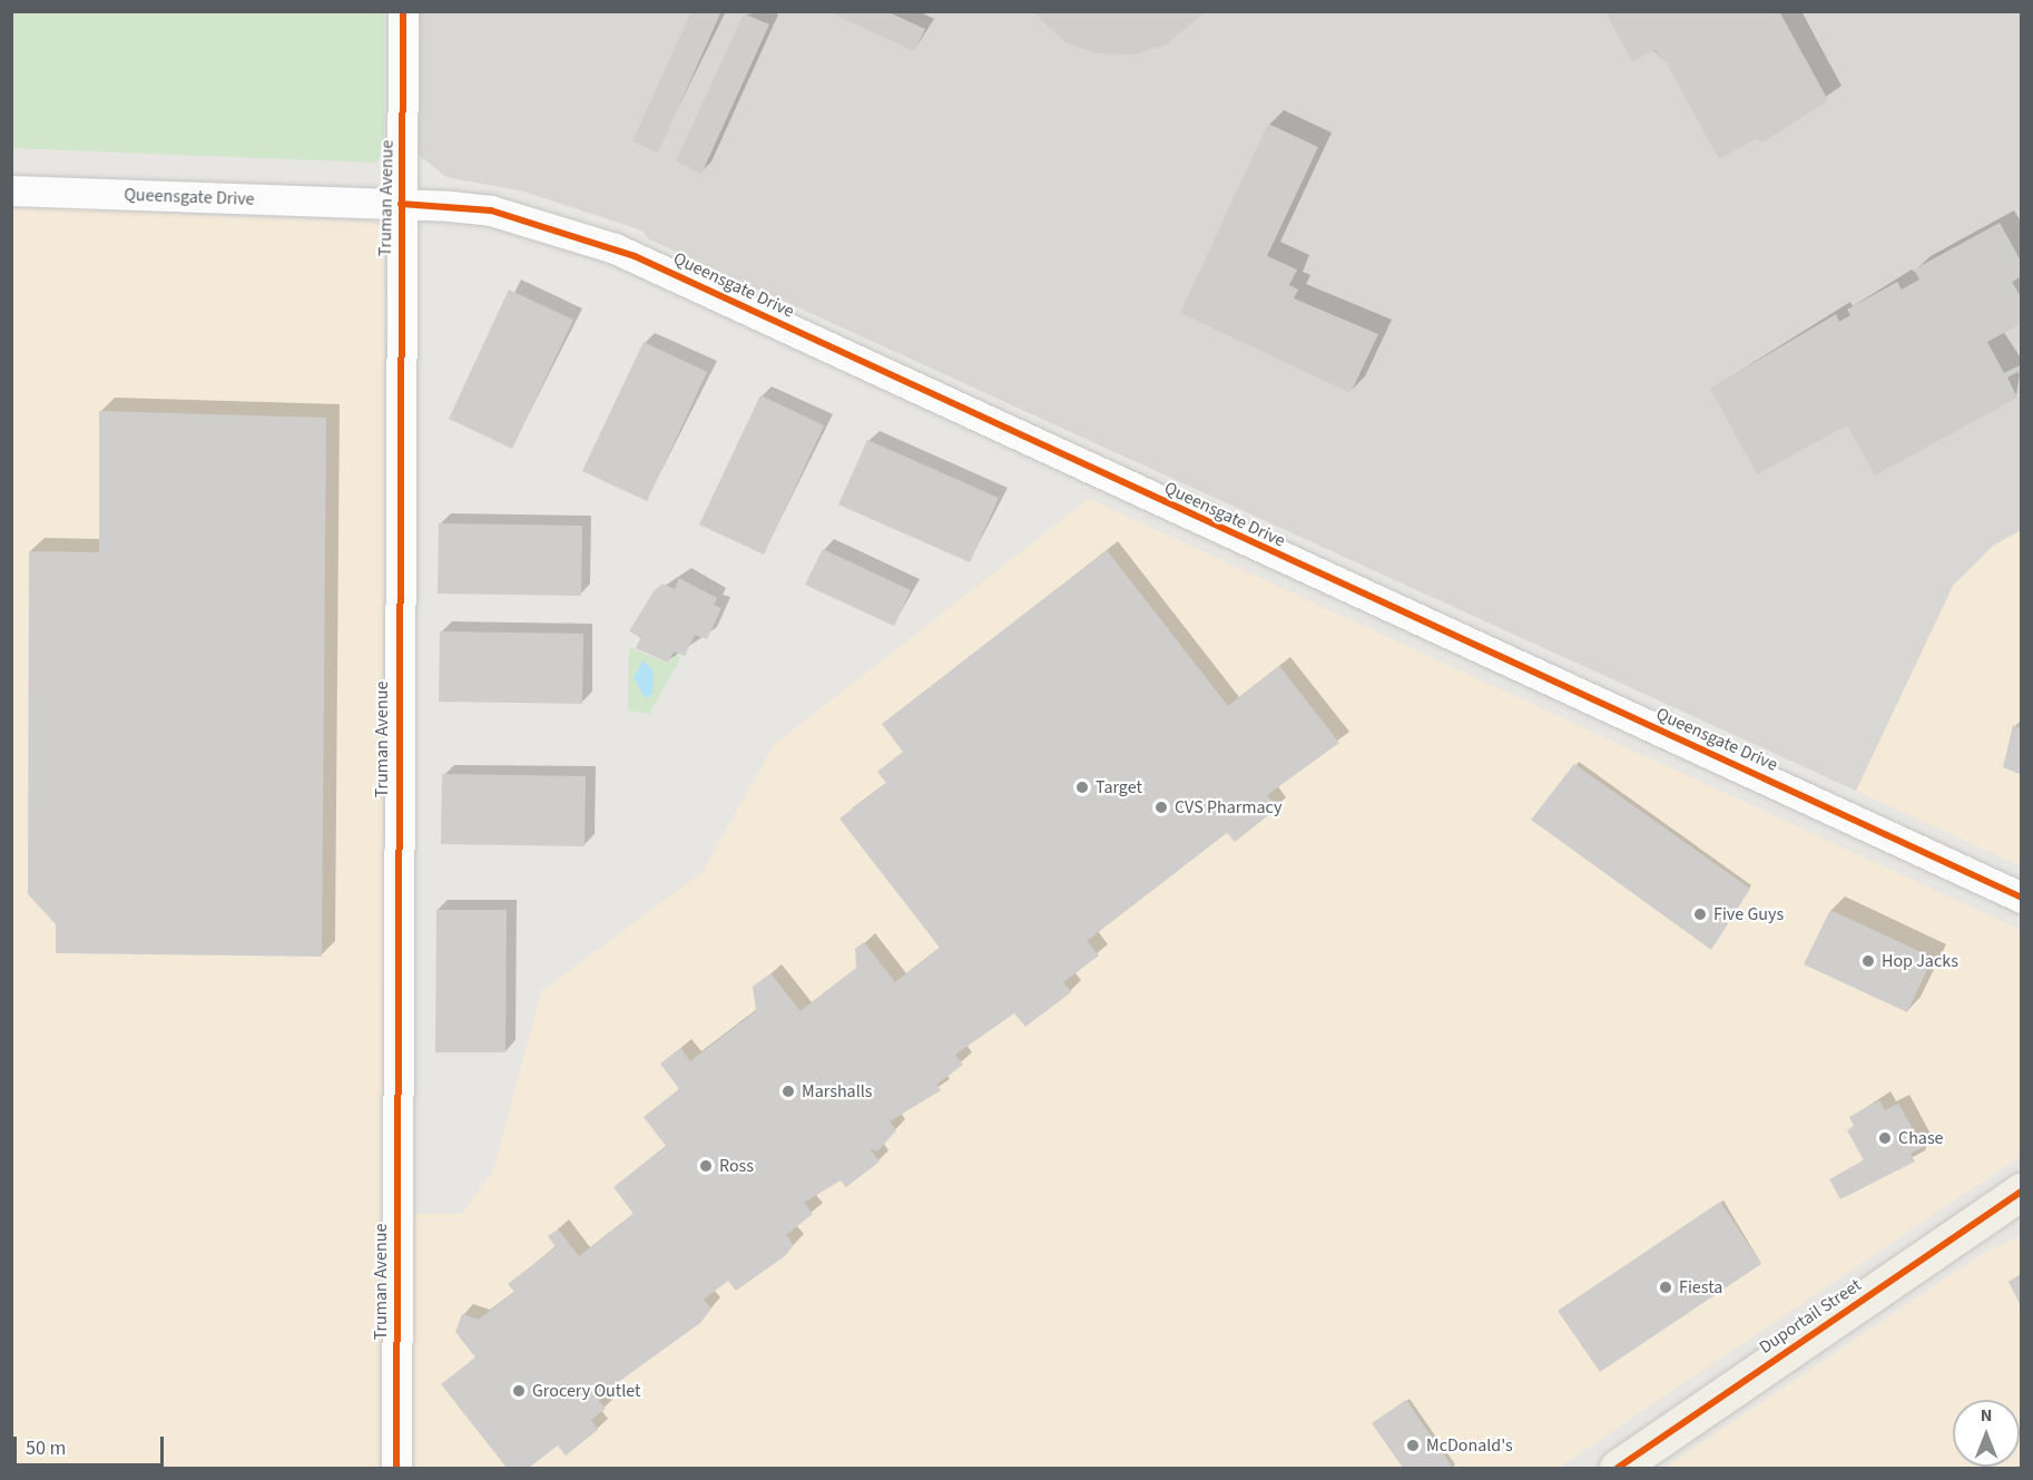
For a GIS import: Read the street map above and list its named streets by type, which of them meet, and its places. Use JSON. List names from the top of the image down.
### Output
{
  "streets": {
    "main road": ["Duportail Street"],
    "street": ["Queensgate Drive", "Truman Avenue"]
  },
  "crossings": [
    ["Queensgate Drive", "Truman Avenue"]
  ],
  "places": [
    "Target",
    "CVS Pharmacy",
    "Five Guys",
    "Hop Jacks",
    "Marshalls",
    "Chase",
    "Ross",
    "Fiesta",
    "Grocery Outlet",
    "McDonald's"
  ],
  "scale_bar": "50 m",
  "north": "top"
}
